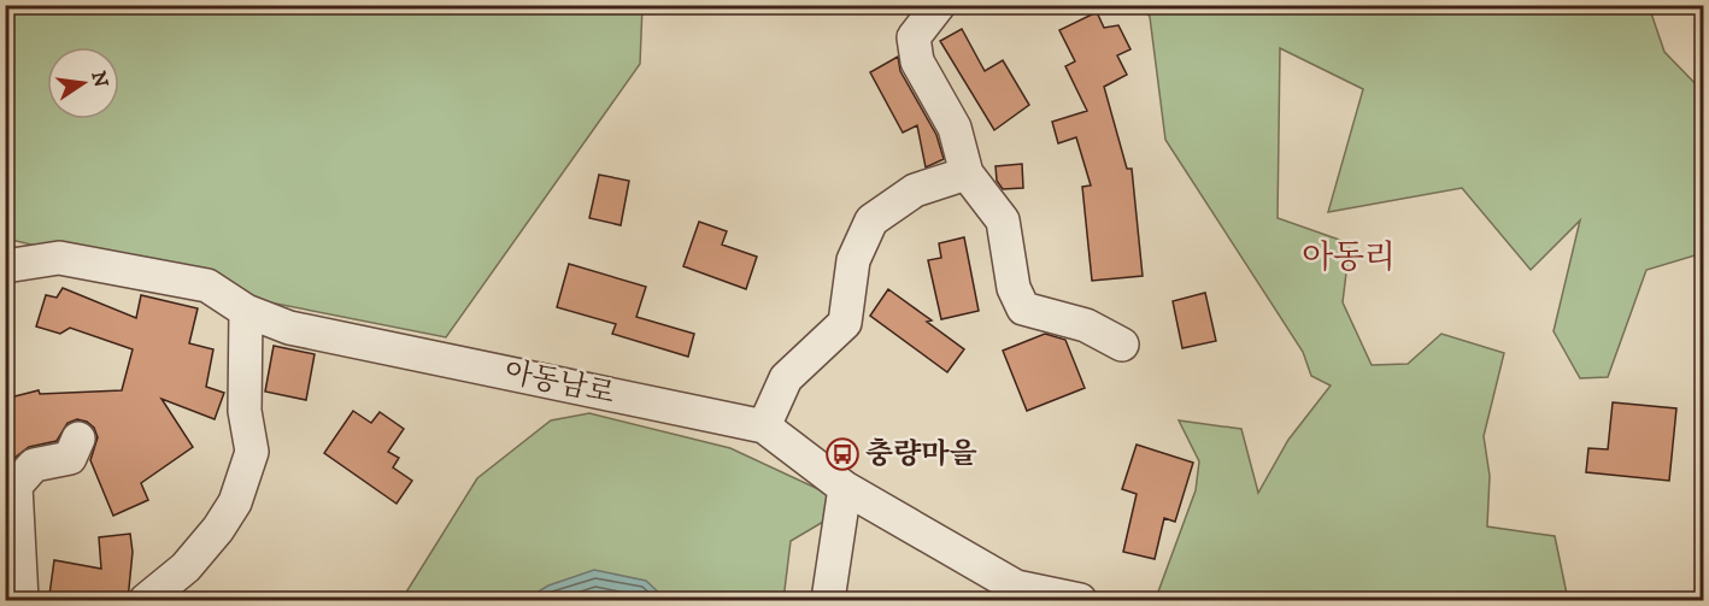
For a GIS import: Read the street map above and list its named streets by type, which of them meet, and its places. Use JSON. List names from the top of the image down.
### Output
{
  "streets": {
    "street": ["아동남로"]
  },
  "districts": ["아동리"],
  "places": {
    "bus stop": ["충량마을"]
  },
  "north": "right"
}
